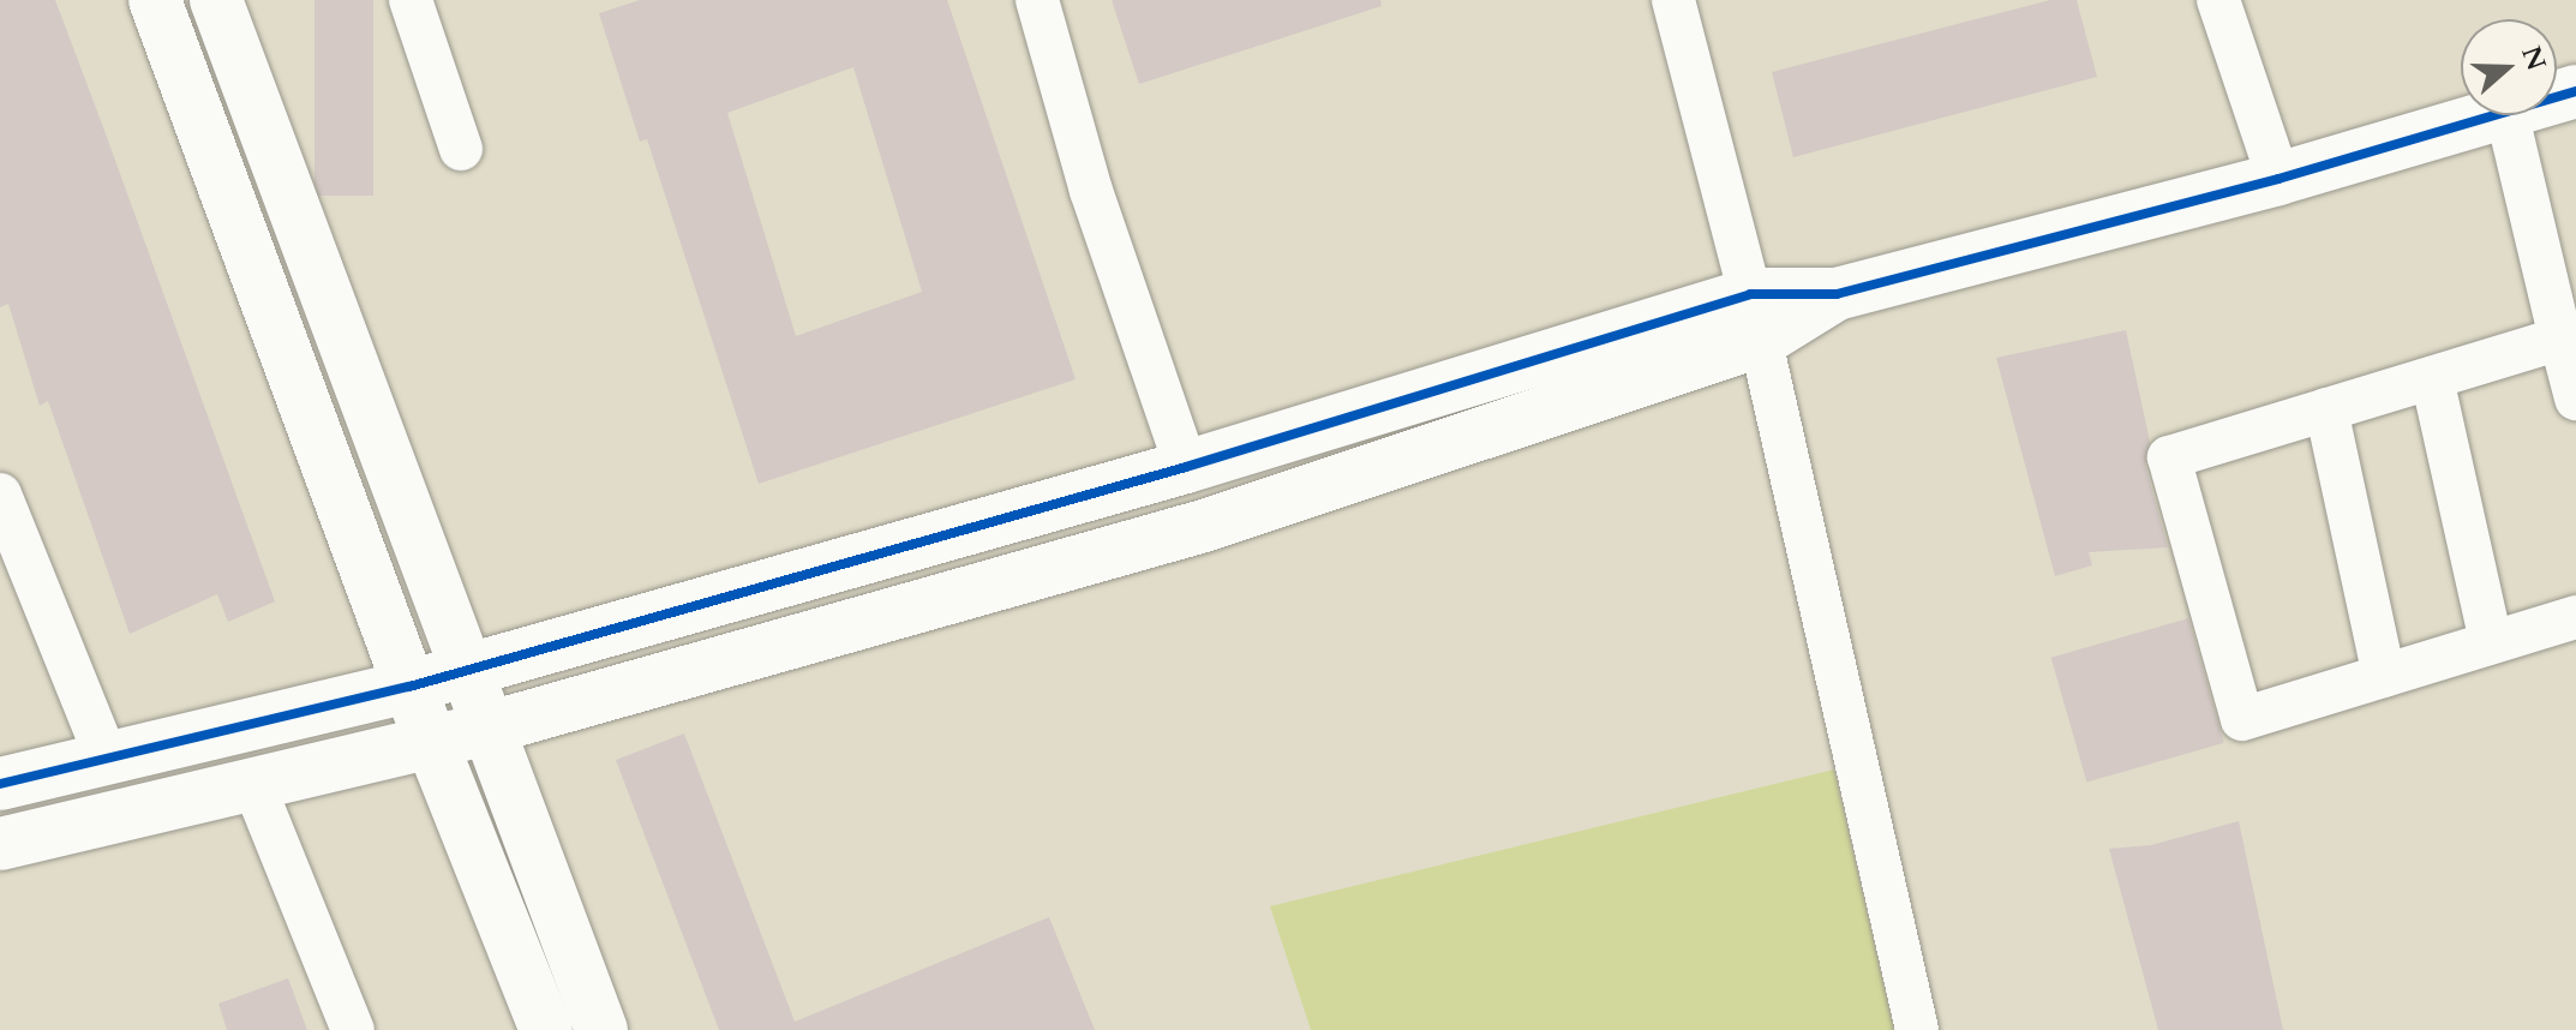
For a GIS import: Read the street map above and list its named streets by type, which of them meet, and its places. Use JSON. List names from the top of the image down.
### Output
{
  "north": "right"
}
